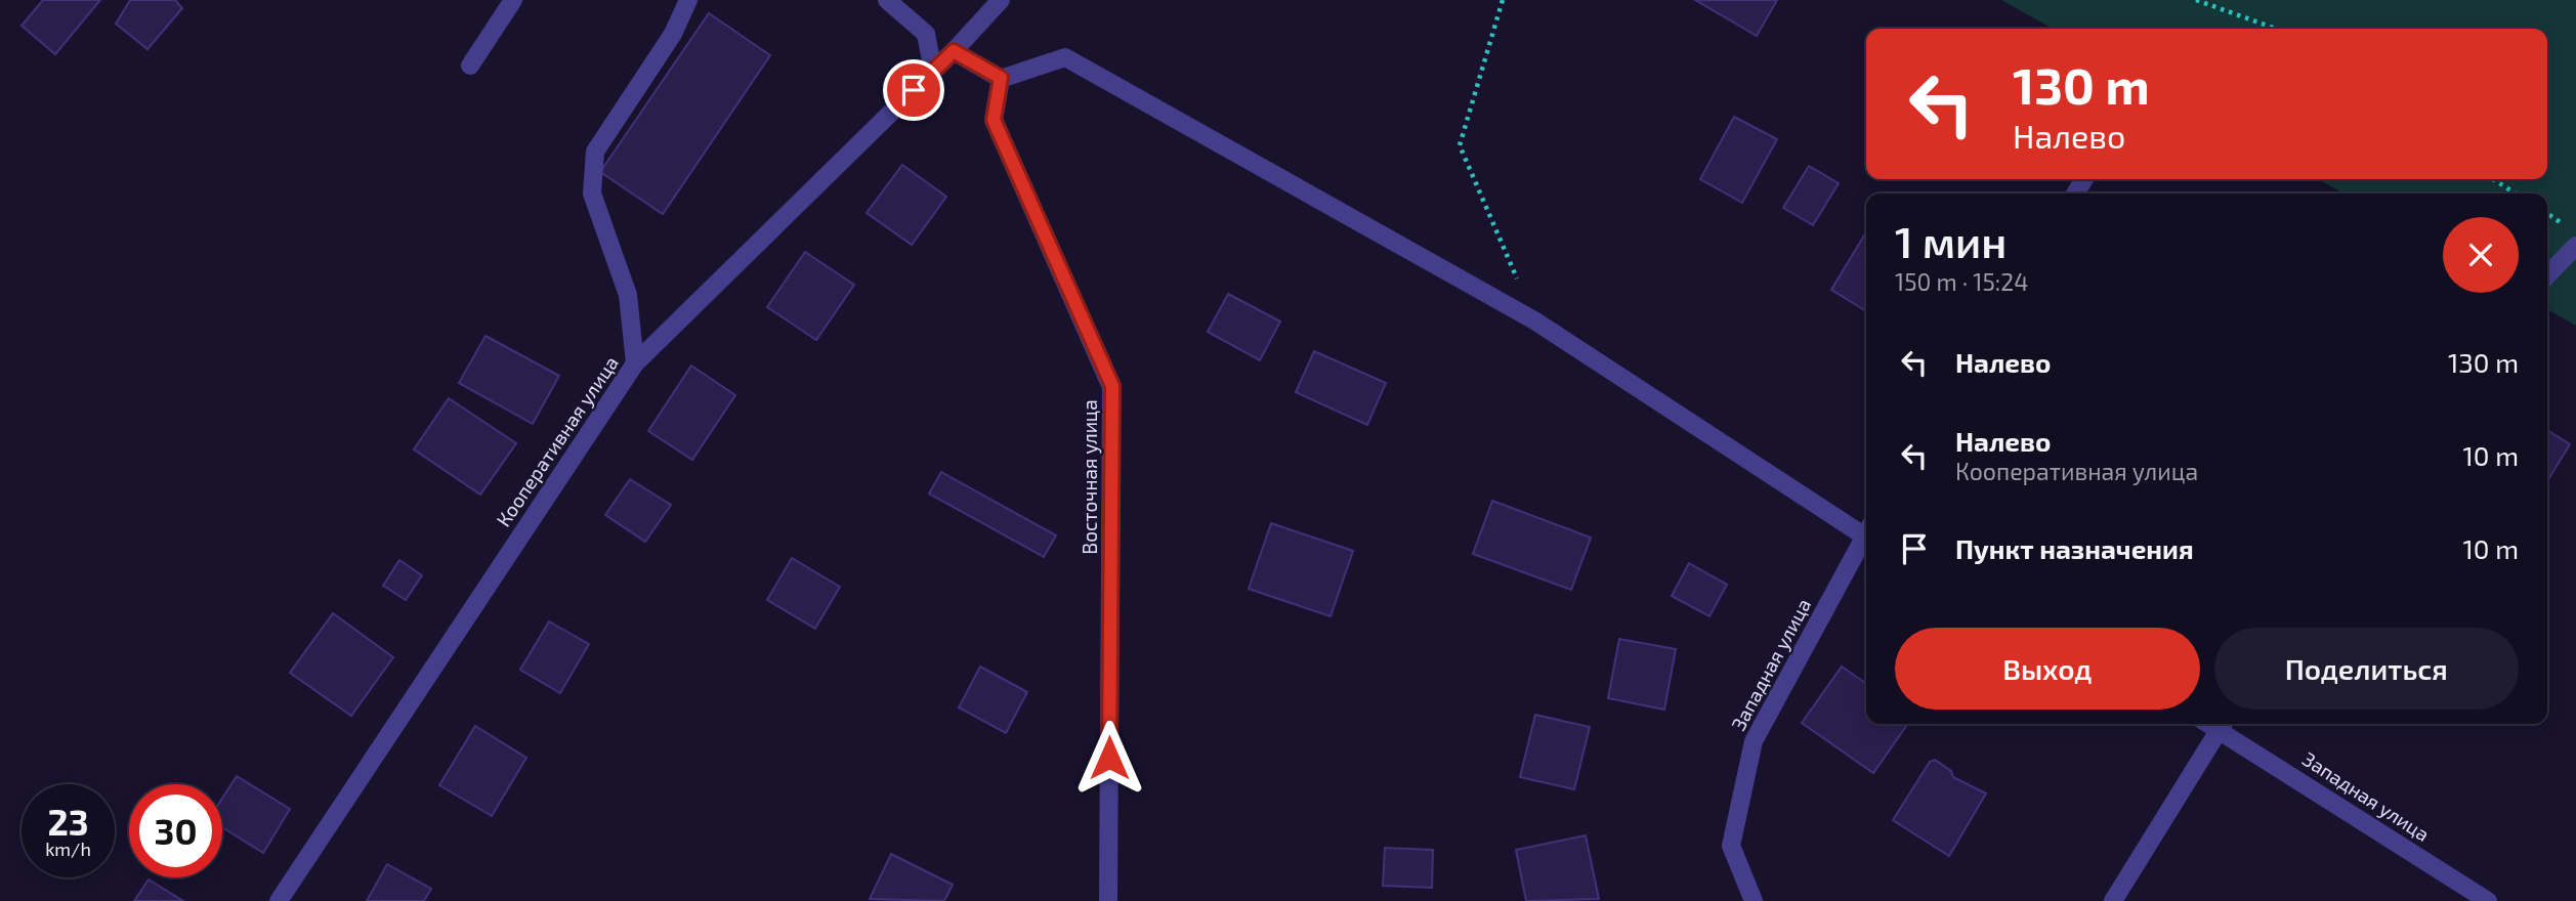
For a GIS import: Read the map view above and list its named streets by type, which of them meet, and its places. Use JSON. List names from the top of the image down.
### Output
{
  "streets": {
    "street": ["Кооперативная улица", "Восточная улица", "Западная улица"]
  },
  "page": {
    "turn": ["130 m", "Налево"],
    "heading": ["1 мин", "150 m · 15:24"],
    "list": [
      {
        "name": "Налево",
        "value": "130 m"
      },
      {
        "name": "Налево",
        "note": "Кооперативная улица",
        "value": "10 m"
      },
      {
        "name": "Пункт назначения",
        "value": "10 m"
      }
    ],
    "buttons": ["Выход", "Поделиться"],
    "speed": "23 km/h",
    "limit": "30"
  }
}
